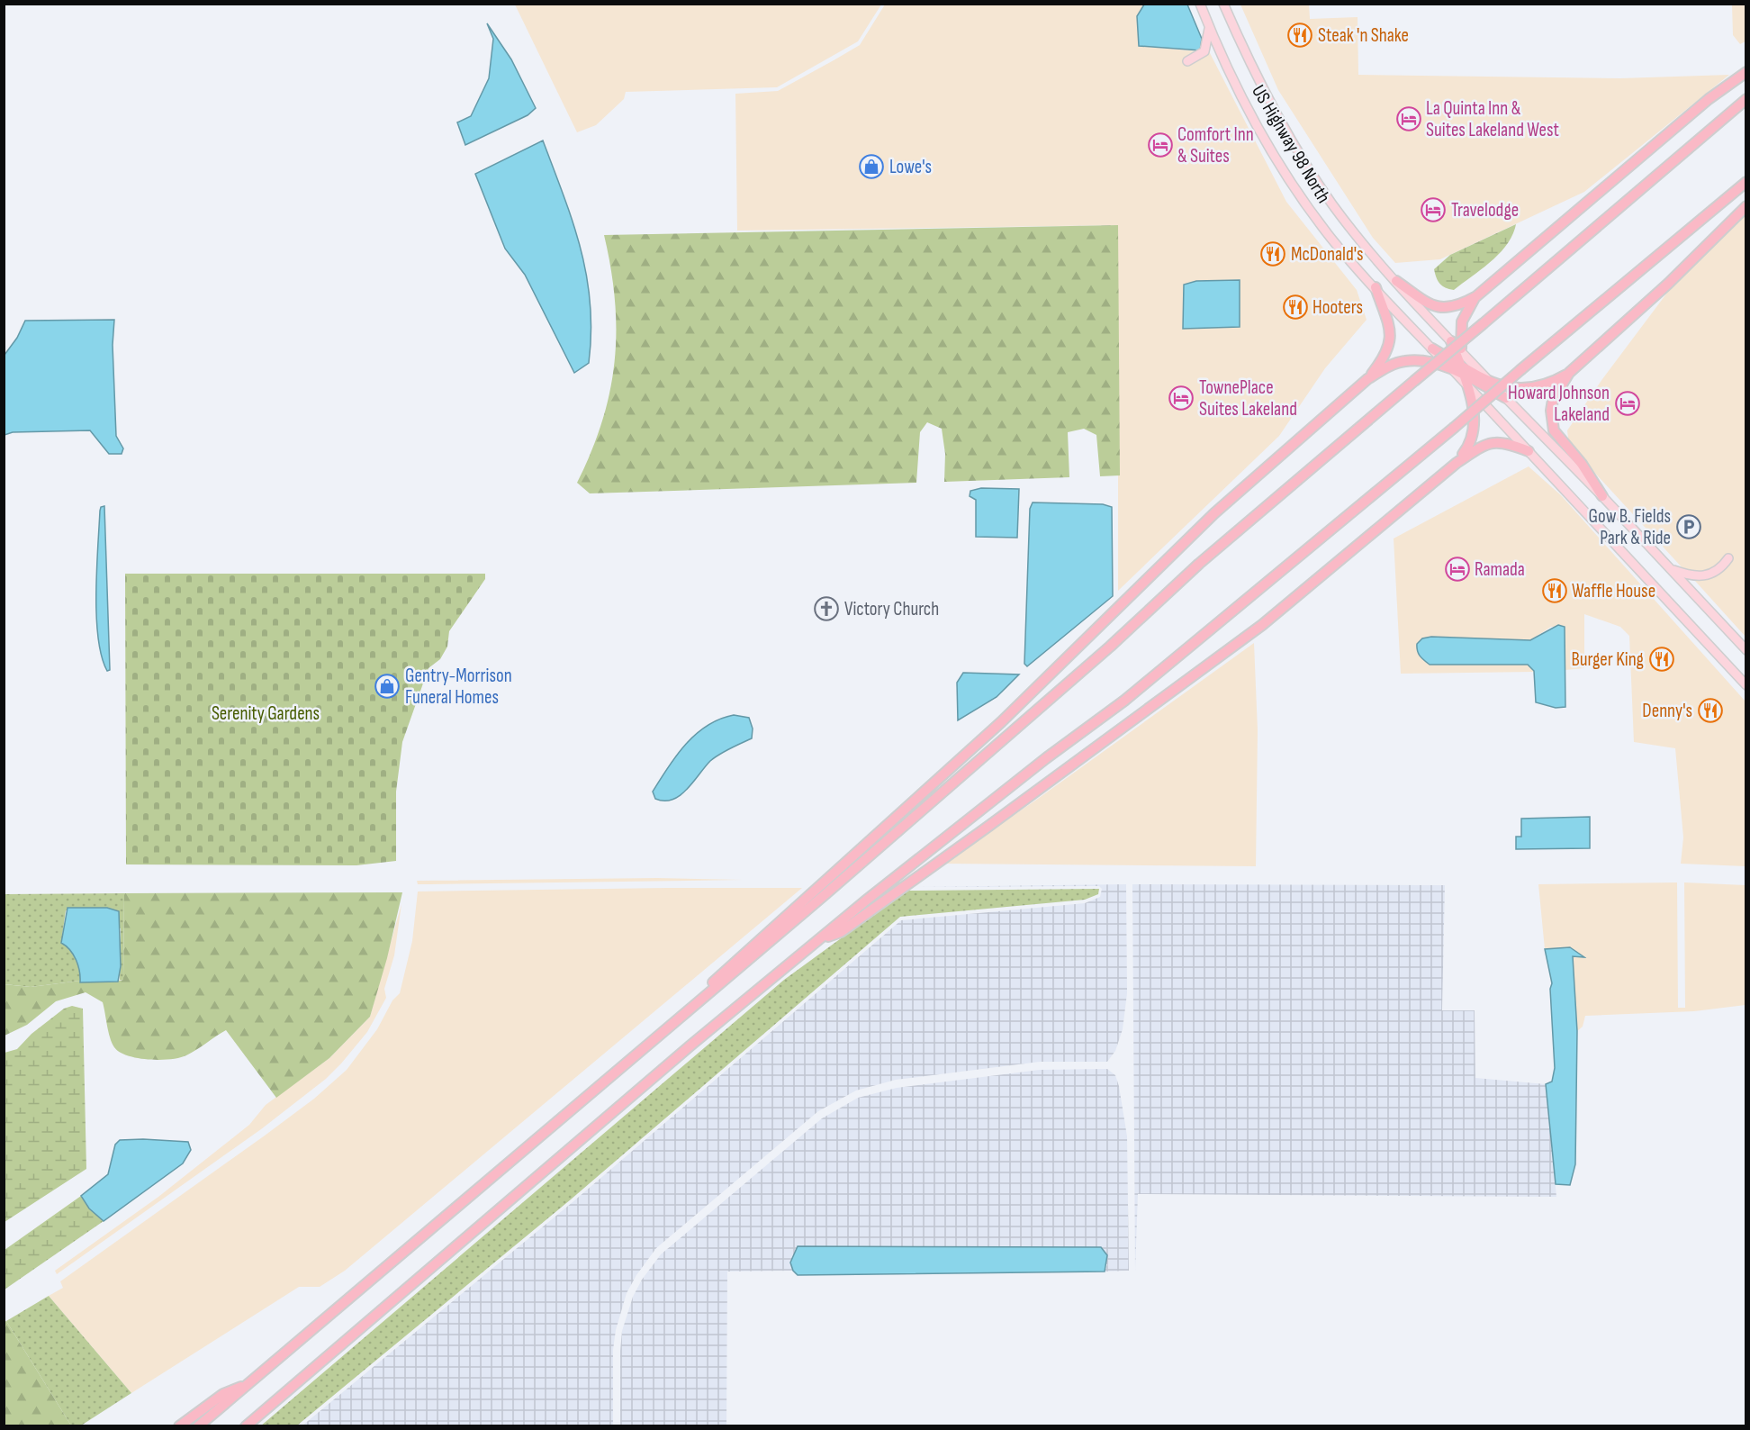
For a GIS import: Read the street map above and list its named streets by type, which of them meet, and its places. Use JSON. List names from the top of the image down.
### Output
{
  "streets": {
    "main road": ["US Highway 98 North"]
  },
  "parks": ["Serenity Gardens"],
  "places": {
    "restaurant": [
      "Steak 'n Shake",
      "McDonald's",
      "Hooters",
      "Waffle House",
      "Burger King",
      "Denny's"
    ],
    "hotel": [
      "La Quinta Inn & Suites Lakeland West",
      "Comfort Inn & Suites",
      "Travelodge",
      "TownePlace Suites Lakeland",
      "Howard Johnson Lakeland",
      "Ramada"
    ],
    "shop": ["Lowe's", "Gentry-Morrison Funeral Homes"],
    "parking": ["Gow B. Fields Park & Ride"],
    "church": ["Victory Church"]
  }
}
